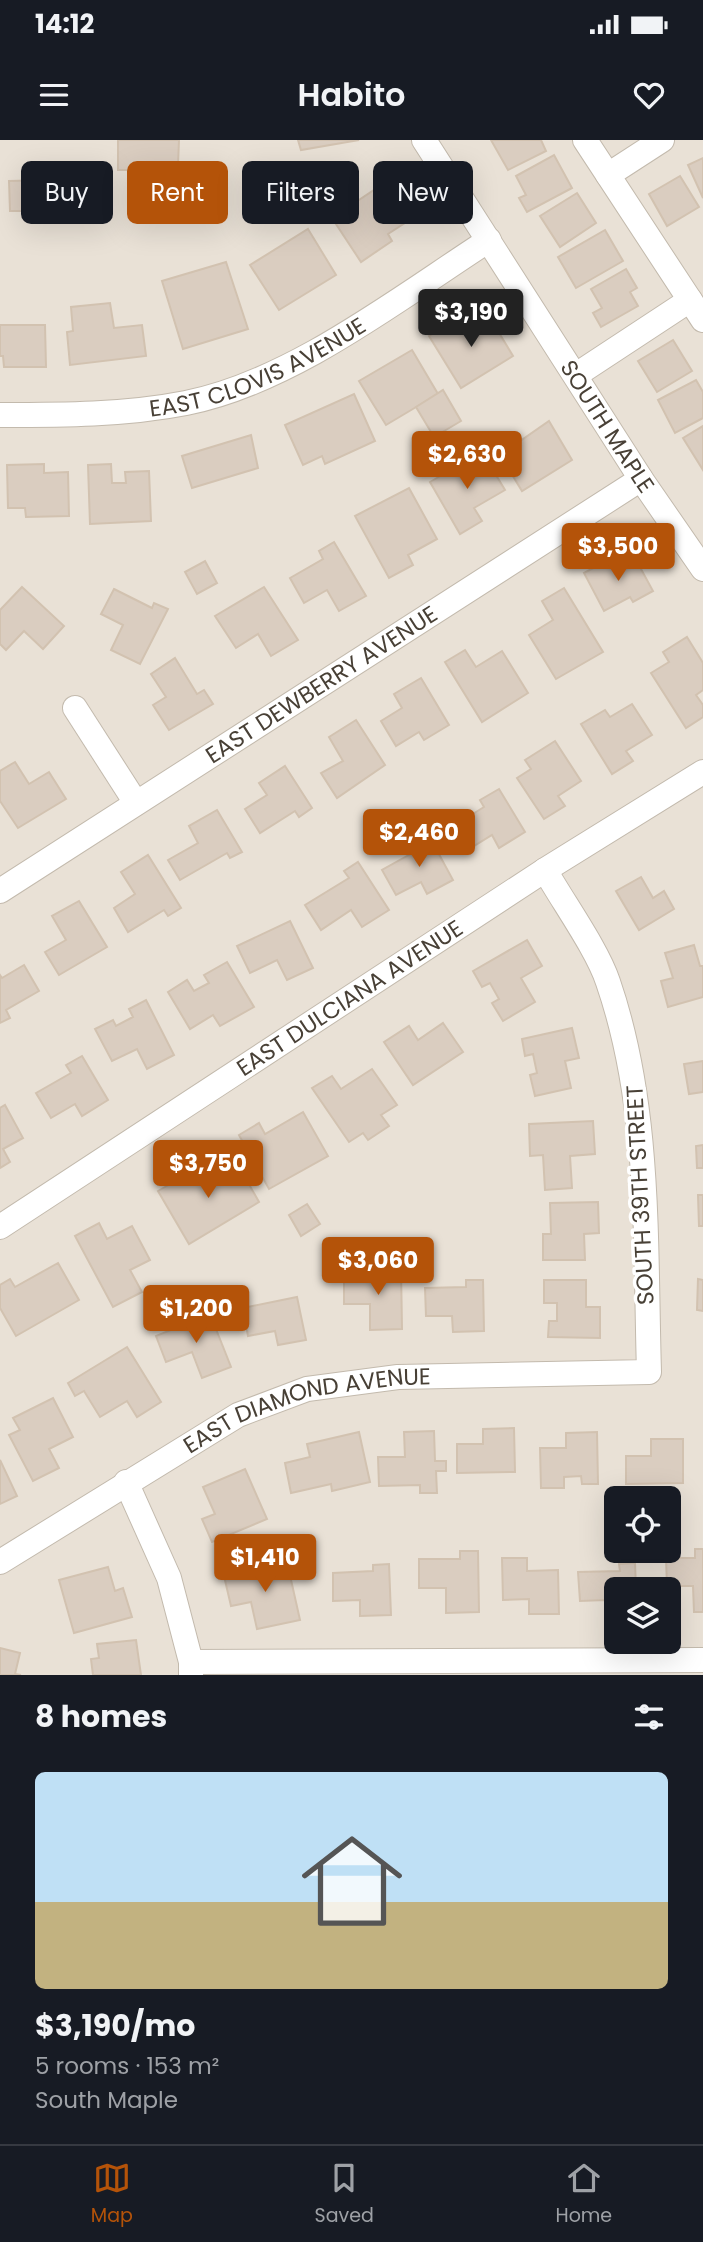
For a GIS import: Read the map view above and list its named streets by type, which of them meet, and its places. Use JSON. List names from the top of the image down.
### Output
{
  "streets": {
    "street": [
      "EAST CLOVIS AVENUE",
      "SOUTH MAPLE",
      "EAST DEWBERRY AVENUE",
      "EAST DULCIANA AVENUE",
      "SOUTH 39TH STREET",
      "EAST DIAMOND AVENUE"
    ]
  },
  "crossings": [
    ["EAST CLOVIS AVENUE", "SOUTH MAPLE"],
    ["SOUTH MAPLE", "EAST DEWBERRY AVENUE"],
    ["EAST DULCIANA AVENUE", "SOUTH 39TH STREET"],
    ["SOUTH 39TH STREET", "EAST DIAMOND AVENUE"]
  ],
  "page": {
    "status": "14:12",
    "header": "Habito",
    "chip": [
      "Buy",
      "Rent",
      "Filters",
      "New"
    ],
    "price": [
      "$3,190",
      "$2,630",
      "$3,500",
      "$2,460",
      "$3,750",
      "$3,060",
      "$1,200",
      "$1,410"
    ],
    "heading": "8 homes",
    "list": [
      {
        "name": "$3,190/mo",
        "note": "5 rooms · 153 m² · South Maple"
      }
    ],
    "tabs": ["Map", "Saved", "Home"]
  }
}
